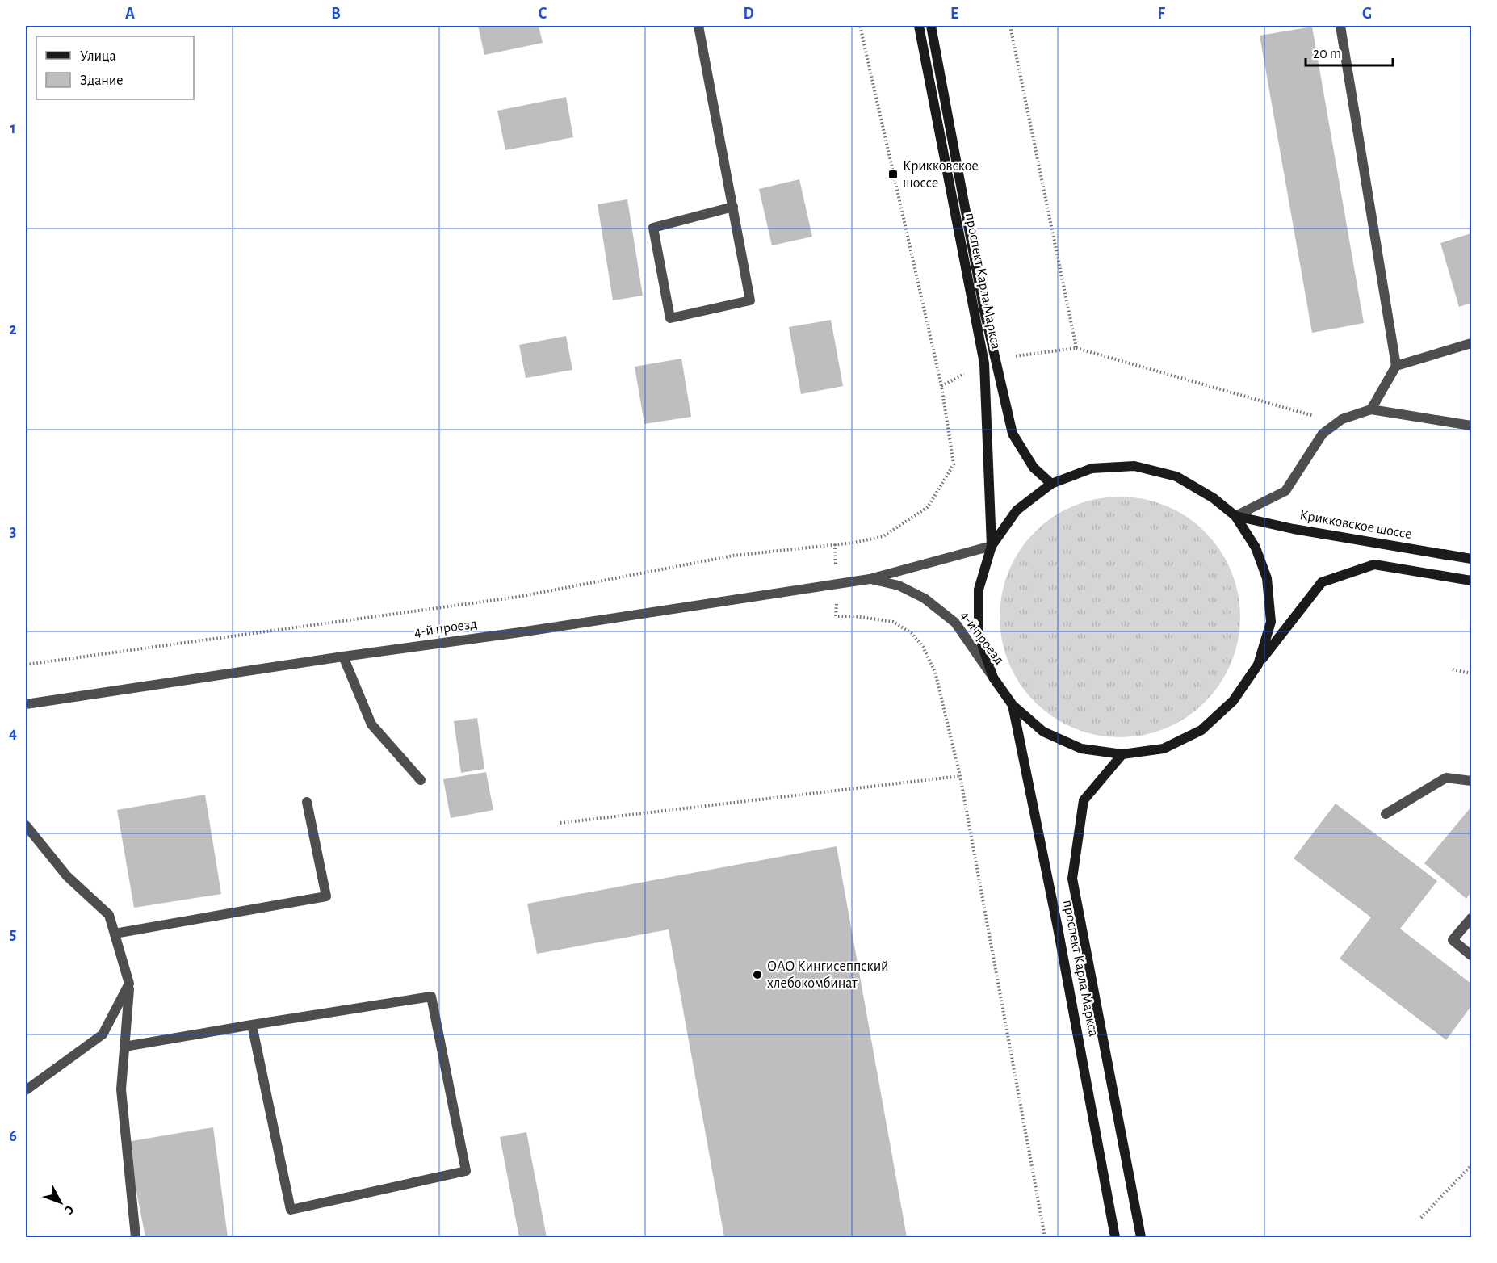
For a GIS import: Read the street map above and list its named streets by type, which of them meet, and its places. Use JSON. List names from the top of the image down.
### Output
{
  "streets": {
    "main road": ["проспект Карла Маркса", "Крикковское шоссе"],
    "street": ["4-й проезд"]
  },
  "crossings": [
    ["проспект Карла Маркса", "Крикковское шоссе"],
    ["проспект Карла Маркса", "4-й проезд"]
  ],
  "places": {
    "transit": ["Крикковское шоссе"],
    "other": ["ОАО Кингисеппский хлебокомбинат"]
  },
  "legend": ["Улица", "Здание"],
  "scale_bar": "20 m",
  "north": "bottom right",
  "grid": {
    "columns": [
      "A",
      "B",
      "C",
      "D",
      "E",
      "F",
      "G"
    ],
    "rows": [
      "1",
      "2",
      "3",
      "4",
      "5",
      "6"
    ]
  }
}
